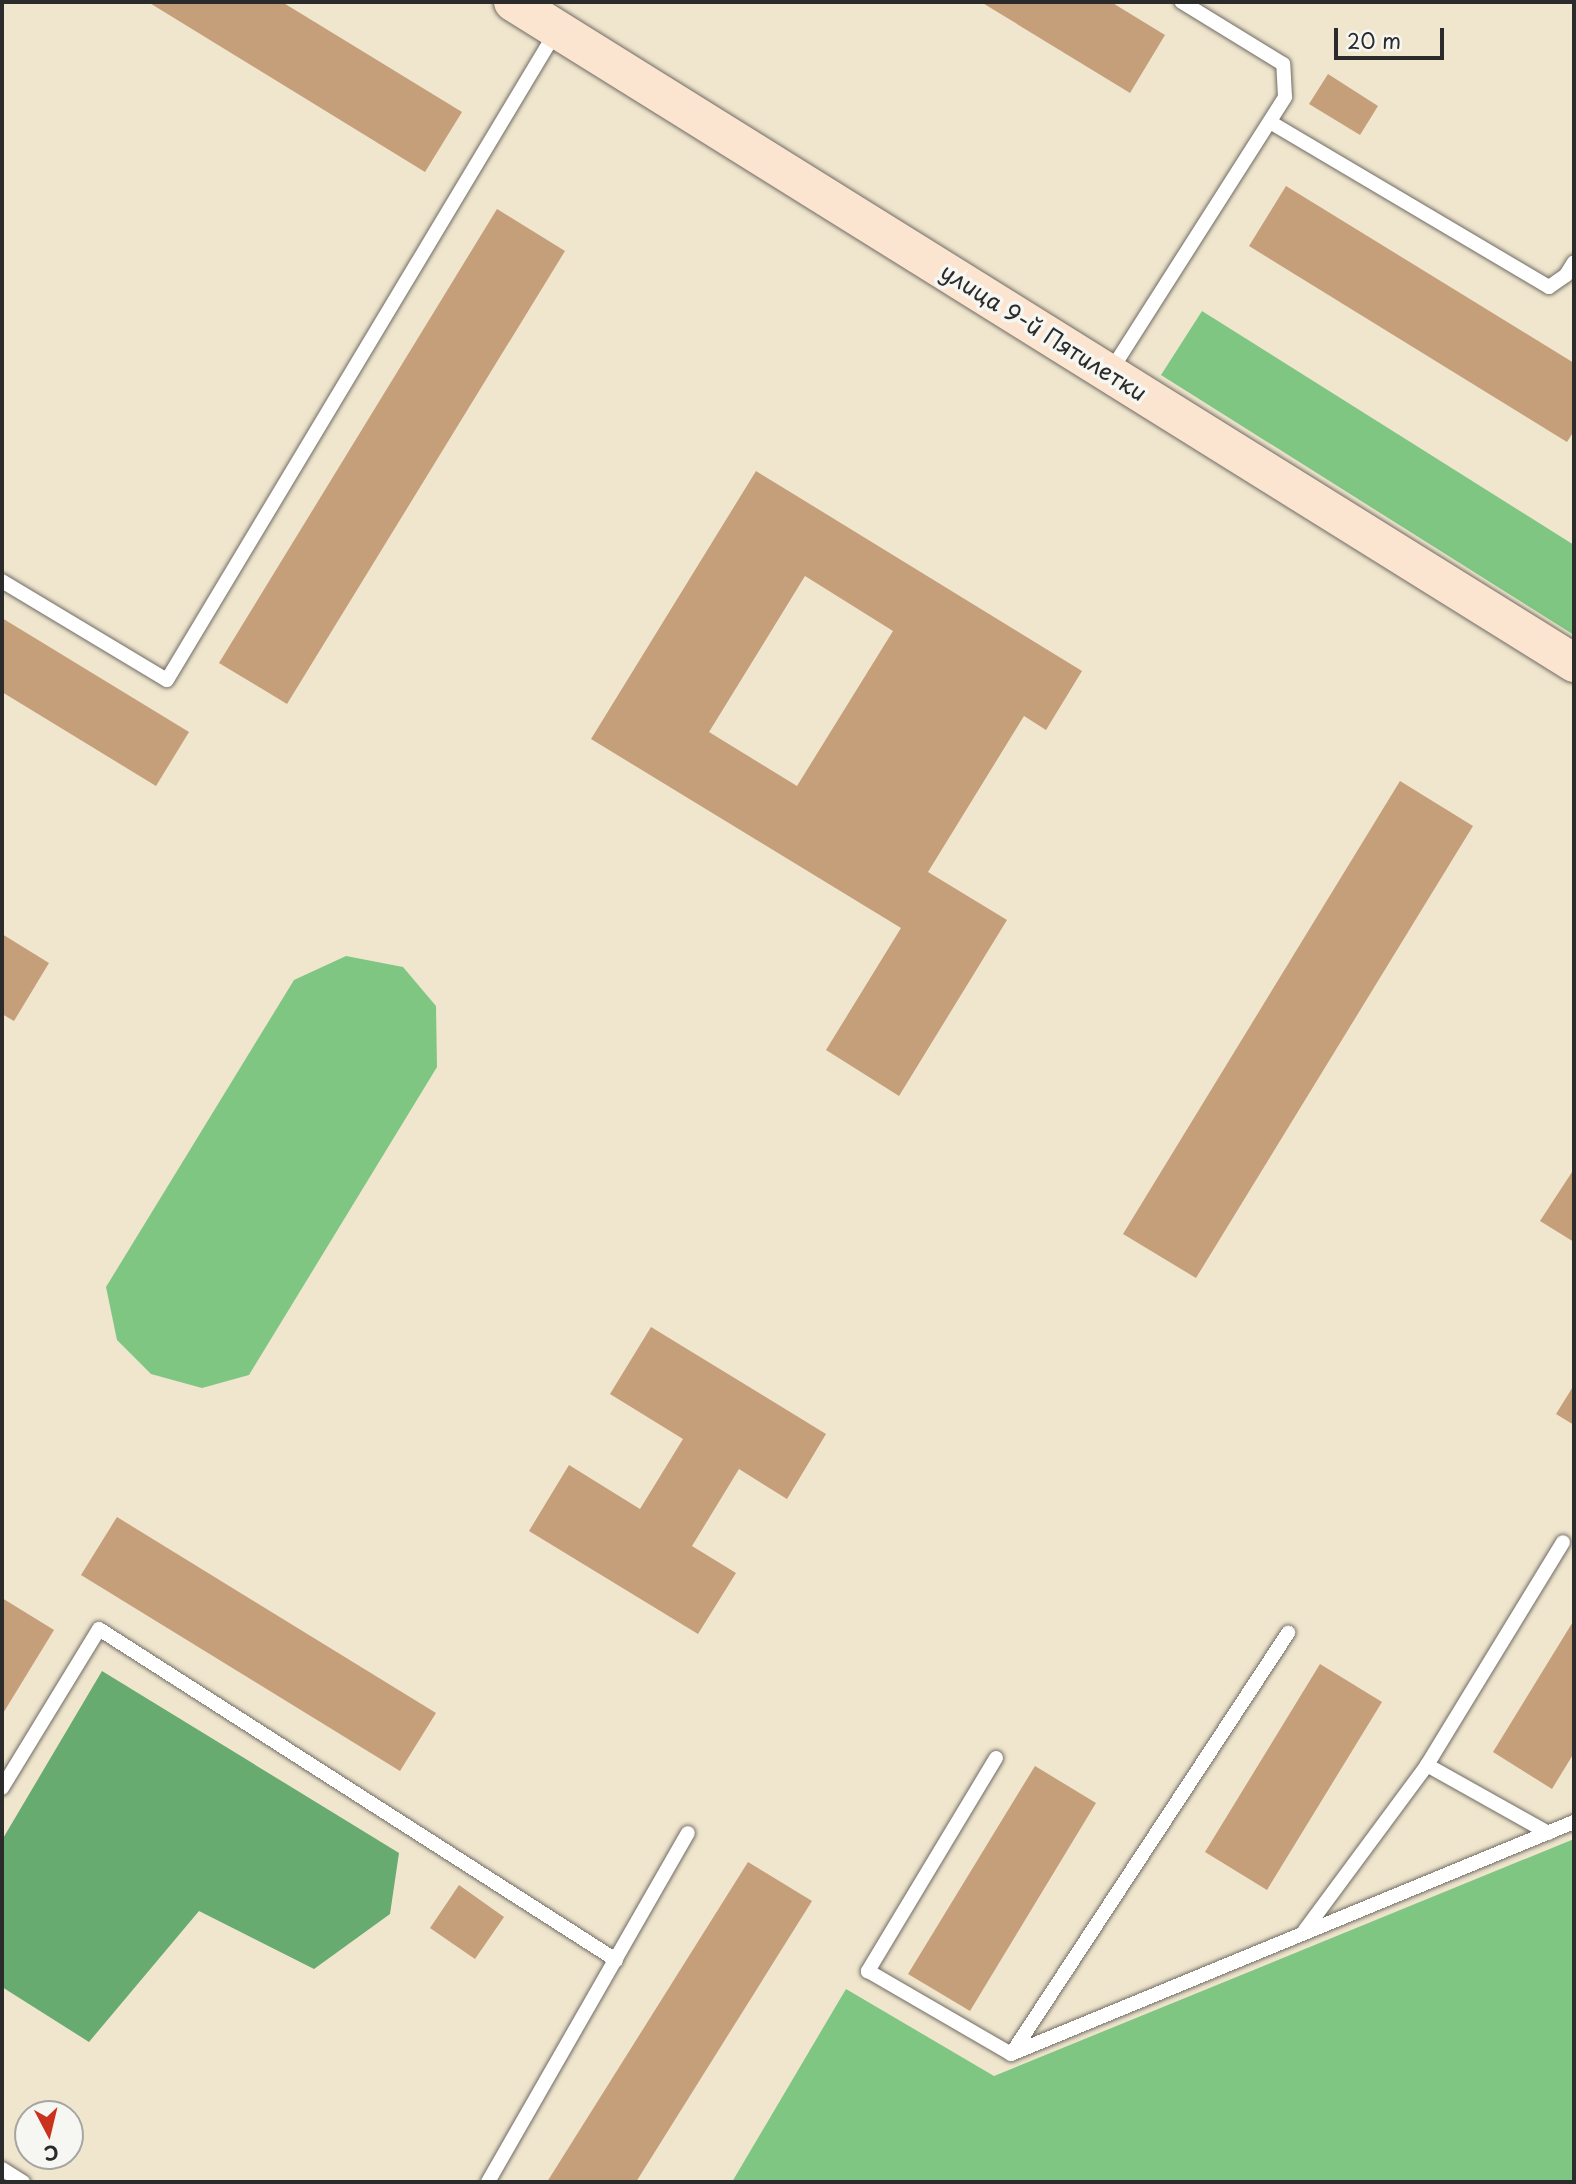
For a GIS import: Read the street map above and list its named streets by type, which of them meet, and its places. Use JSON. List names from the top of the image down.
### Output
{
  "streets": {
    "street": ["улица 9-й Пятилетки"]
  },
  "scale_bar": "20 m",
  "north": "bottom"
}
